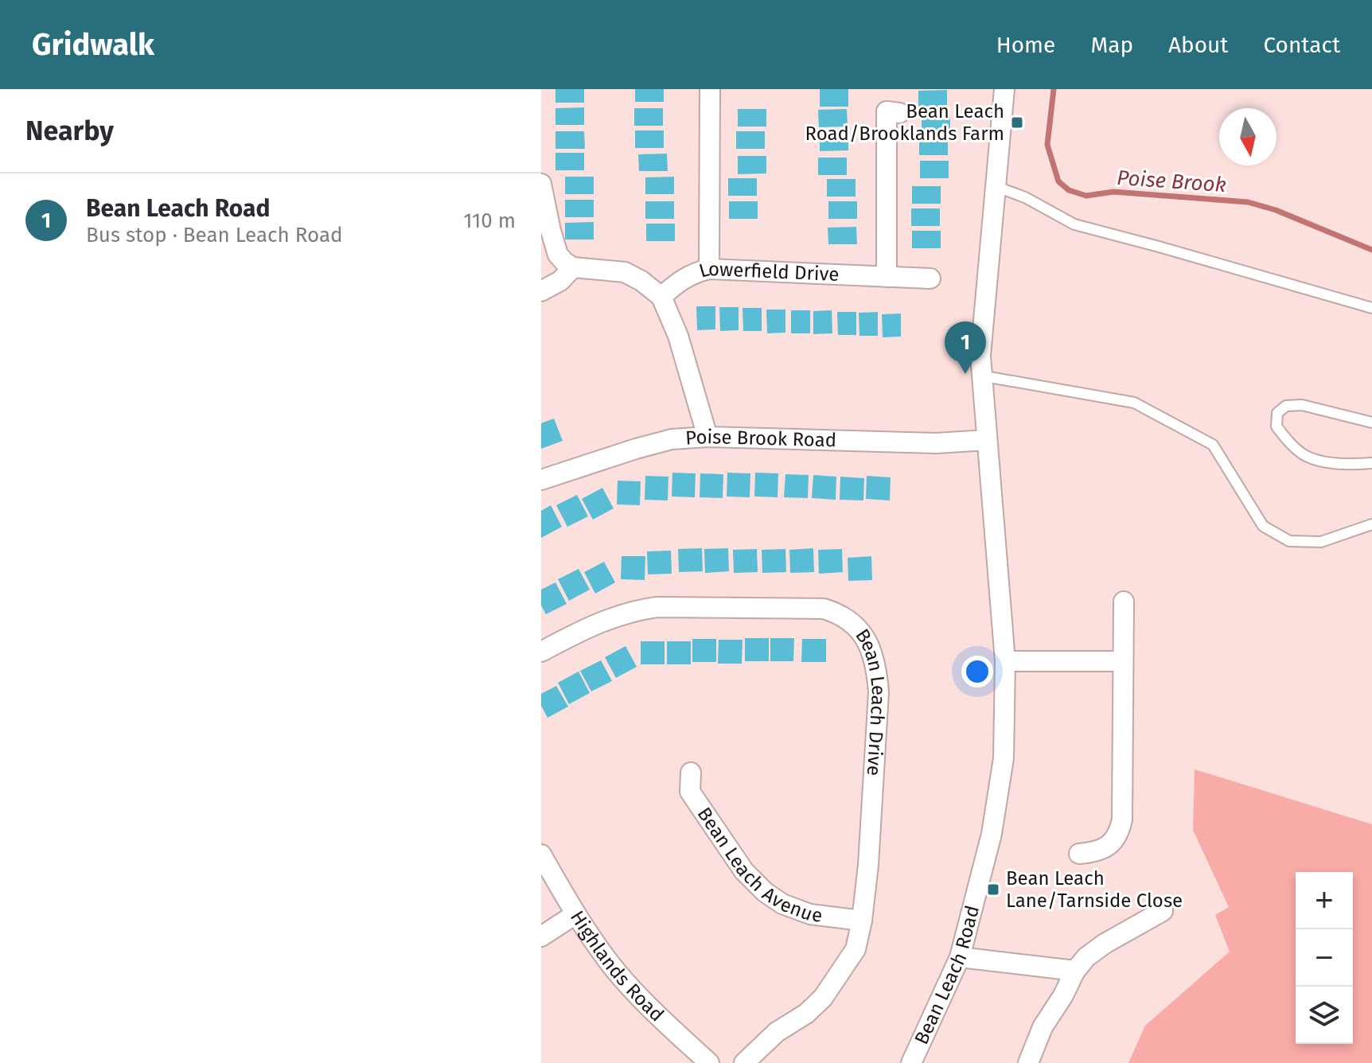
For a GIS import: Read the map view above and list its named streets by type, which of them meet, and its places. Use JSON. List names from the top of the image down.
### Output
{
  "streets": {
    "street": [
      "Lowerfield Drive",
      "Poise Brook Road",
      "Bean Leach Drive",
      "Bean Leach Avenue",
      "Highlands Road",
      "Bean Leach Road"
    ]
  },
  "crossings": [
    ["Poise Brook Road", "Bean Leach Road"],
    ["Bean Leach Drive", "Bean Leach Avenue"]
  ],
  "water": ["Poise Brook"],
  "places": {
    "transit": ["Bean Leach Road/Brooklands Farm", "Bean Leach Lane/Tarnside Close"]
  },
  "north": "bottom",
  "page": {
    "header": "Gridwalk",
    "nav": [
      "Home",
      "Map",
      "About",
      "Contact"
    ],
    "heading": "Nearby",
    "list": [
      {
        "mark": "1",
        "name": "Bean Leach Road",
        "note": "Bus stop · Bean Leach Road",
        "value": "110 m"
      }
    ],
    "pins": "1",
    "map_buttons": ["+", "−"]
  }
}
